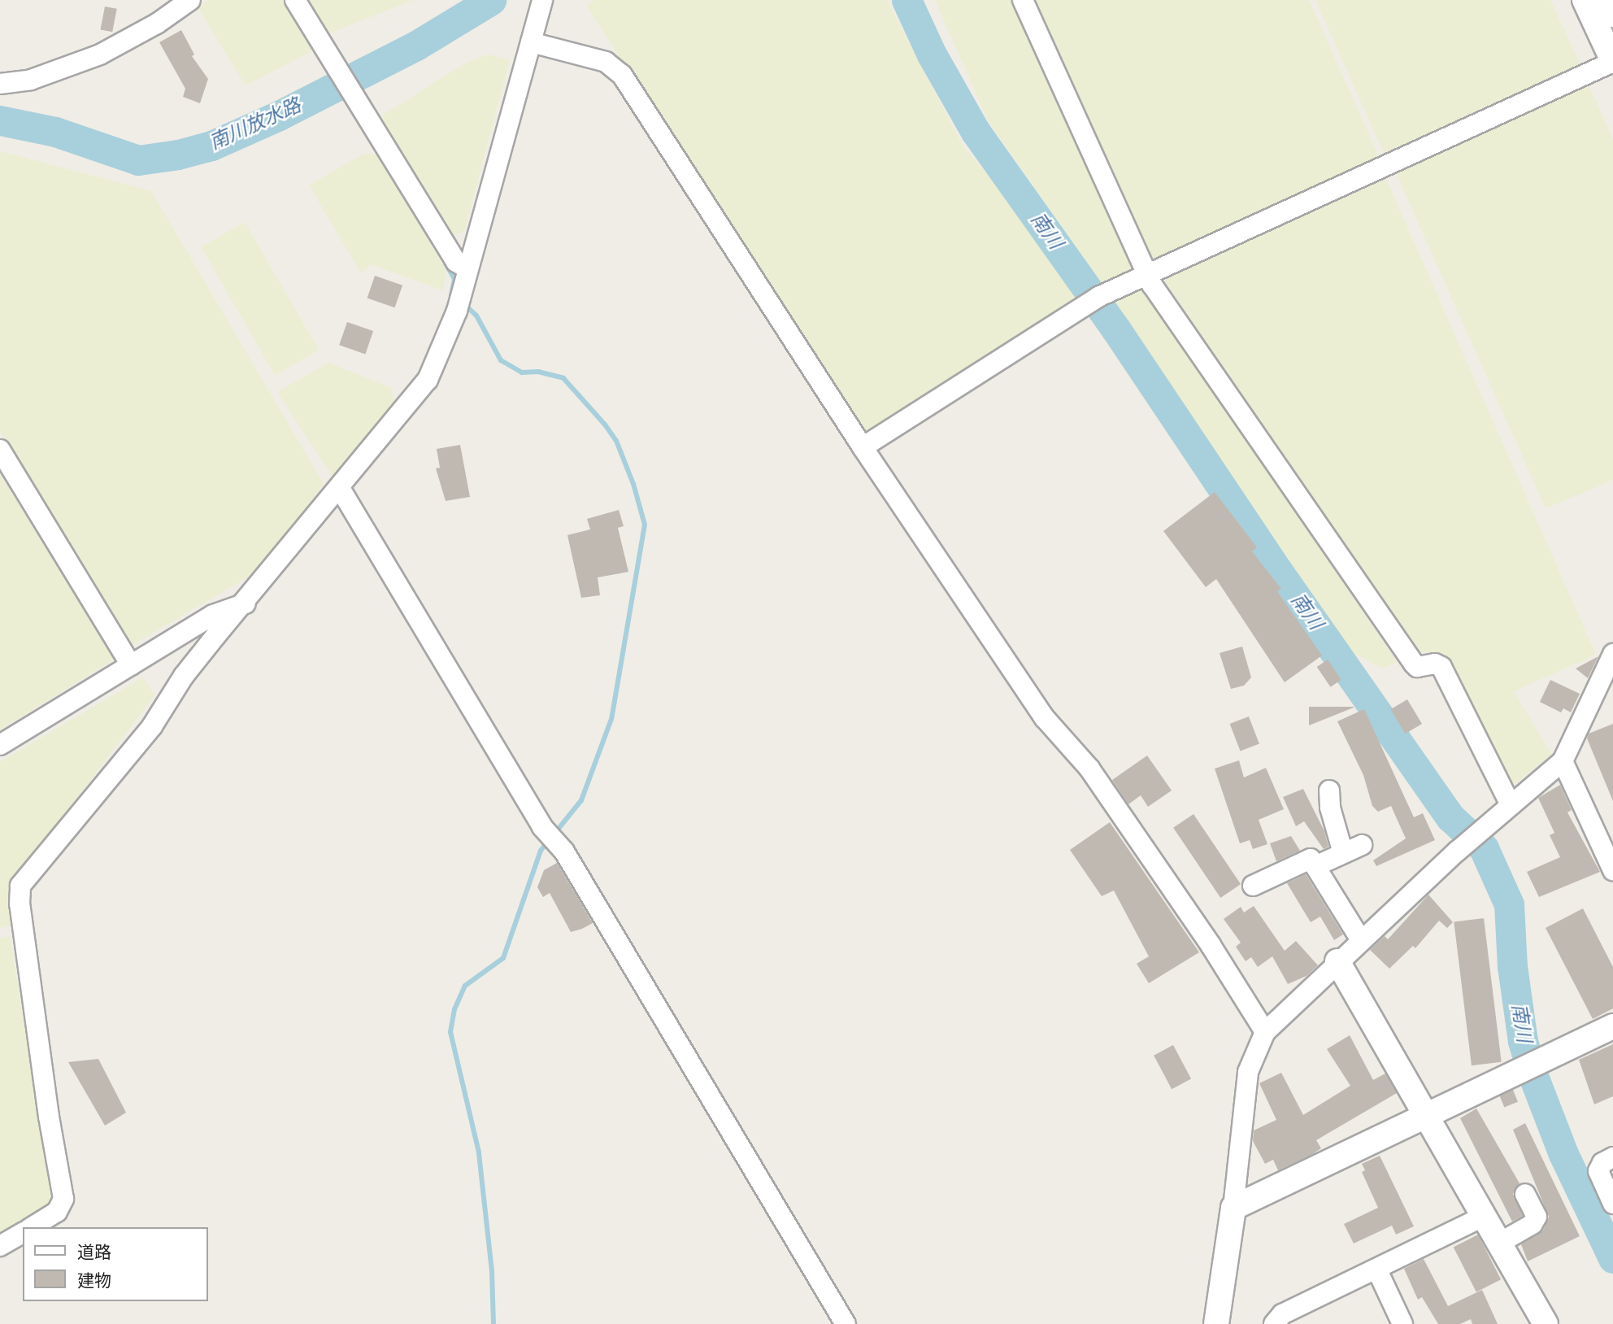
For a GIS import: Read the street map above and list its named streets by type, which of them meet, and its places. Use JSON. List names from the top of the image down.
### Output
{
  "water": ["南川放水路", "南川"],
  "legend": ["道路", "建物"]
}
